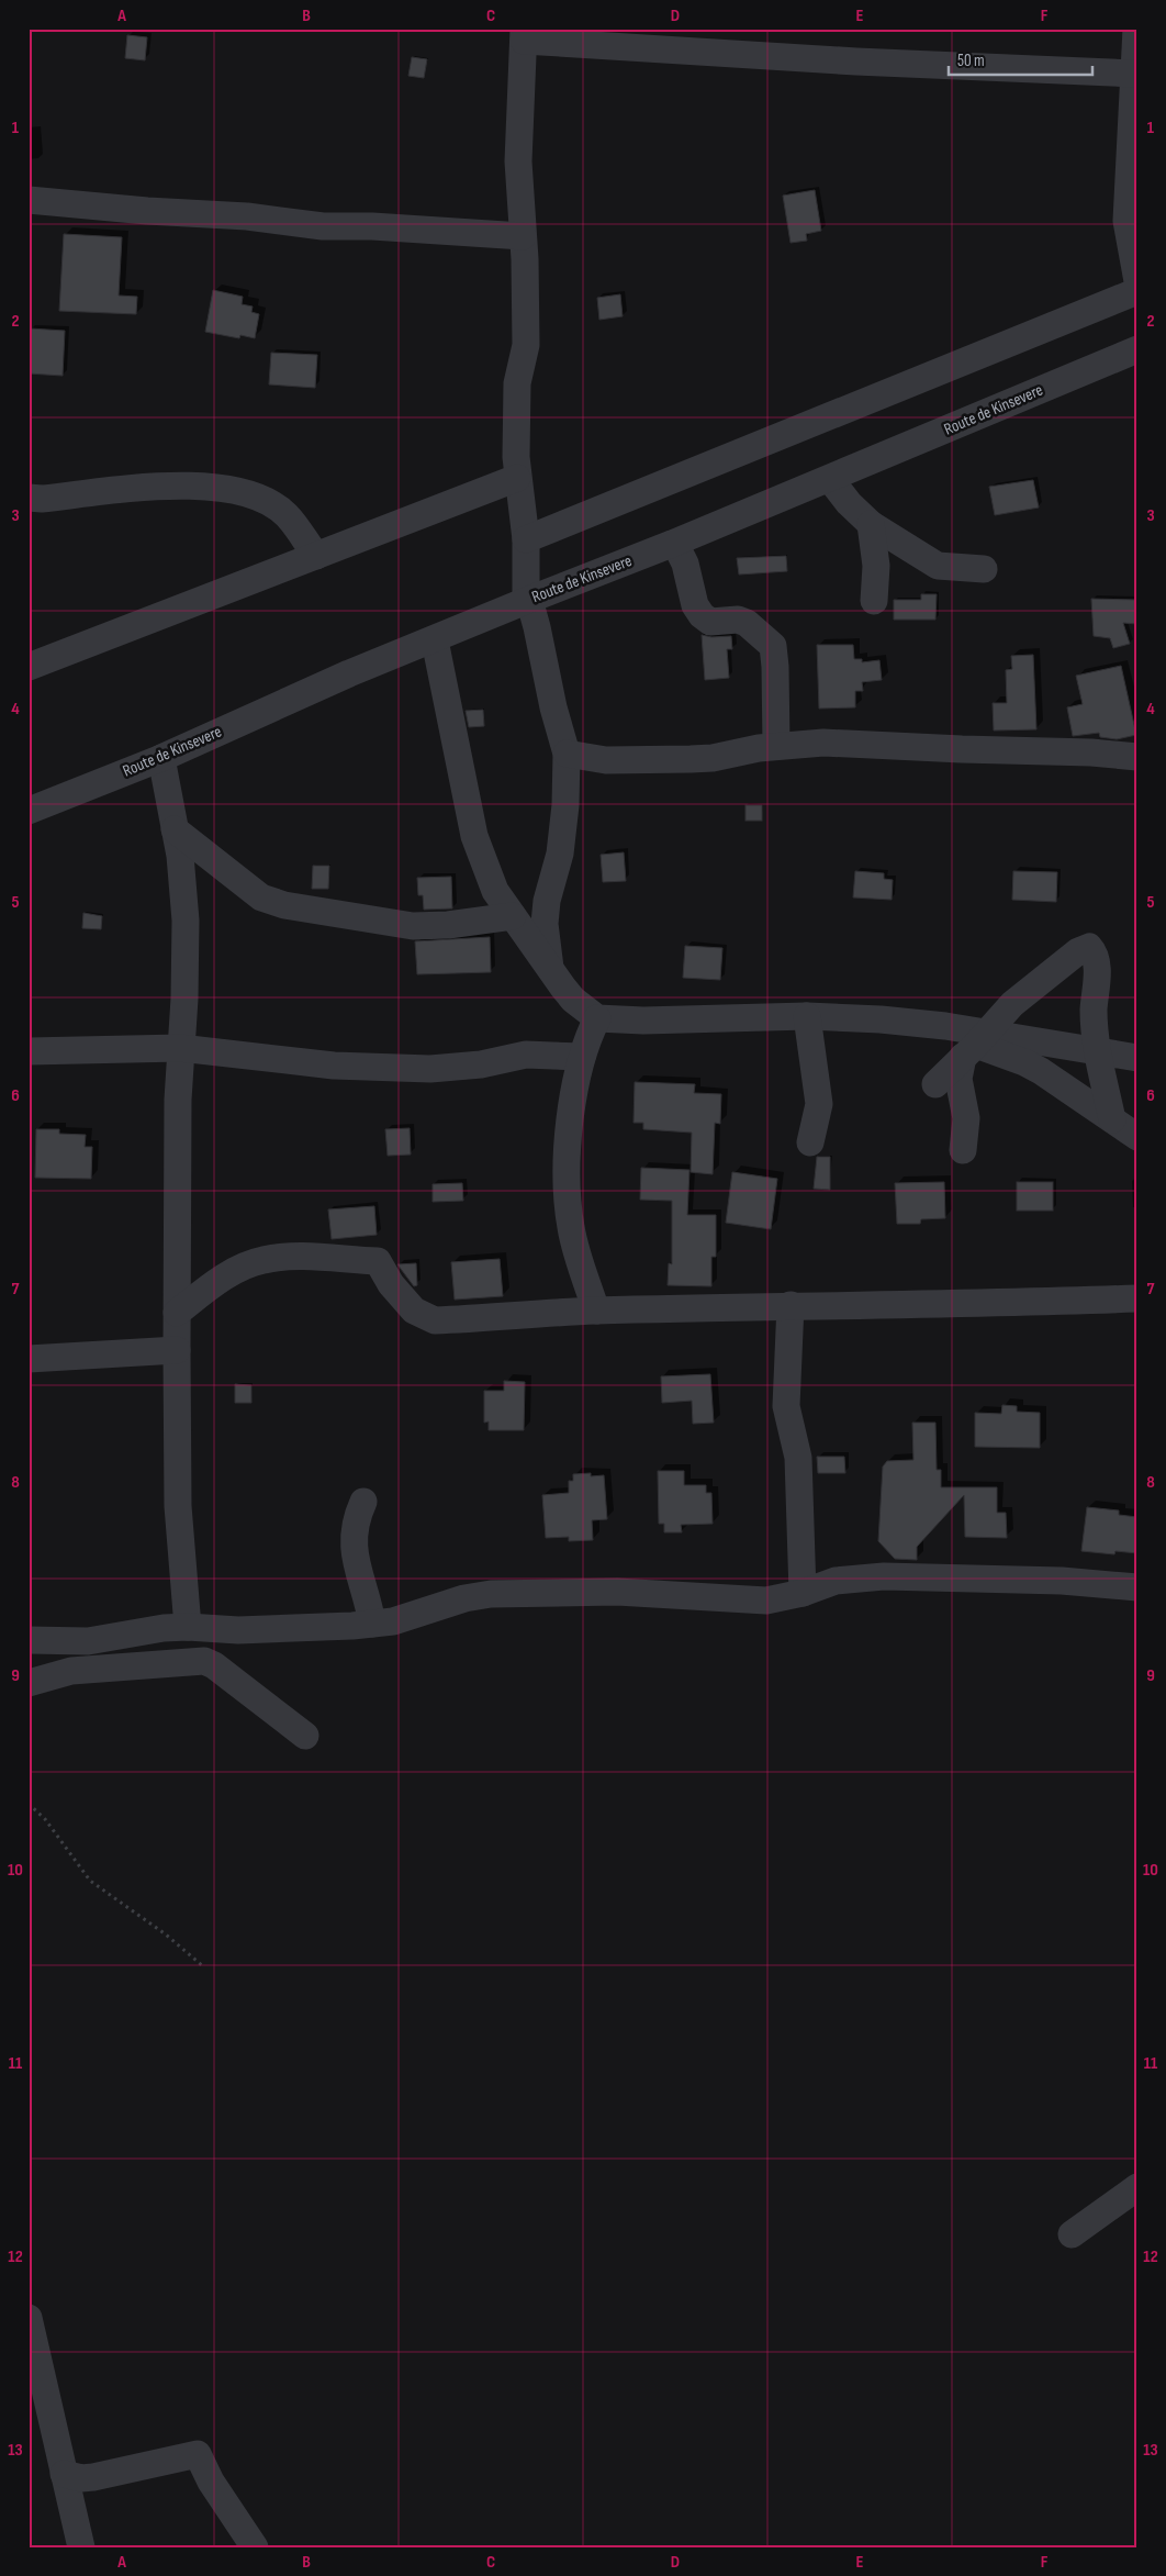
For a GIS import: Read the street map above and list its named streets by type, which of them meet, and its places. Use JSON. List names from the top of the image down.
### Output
{
  "streets": {
    "street": ["Route de Kinsevere"]
  },
  "scale_bar": "50 m",
  "grid": {
    "columns": [
      "A",
      "B",
      "C",
      "D",
      "E",
      "F"
    ],
    "rows": [
      "1",
      "2",
      "3",
      "4",
      "5",
      "6",
      "7",
      "8",
      "9",
      "10",
      "11",
      "12",
      "13"
    ]
  }
}
